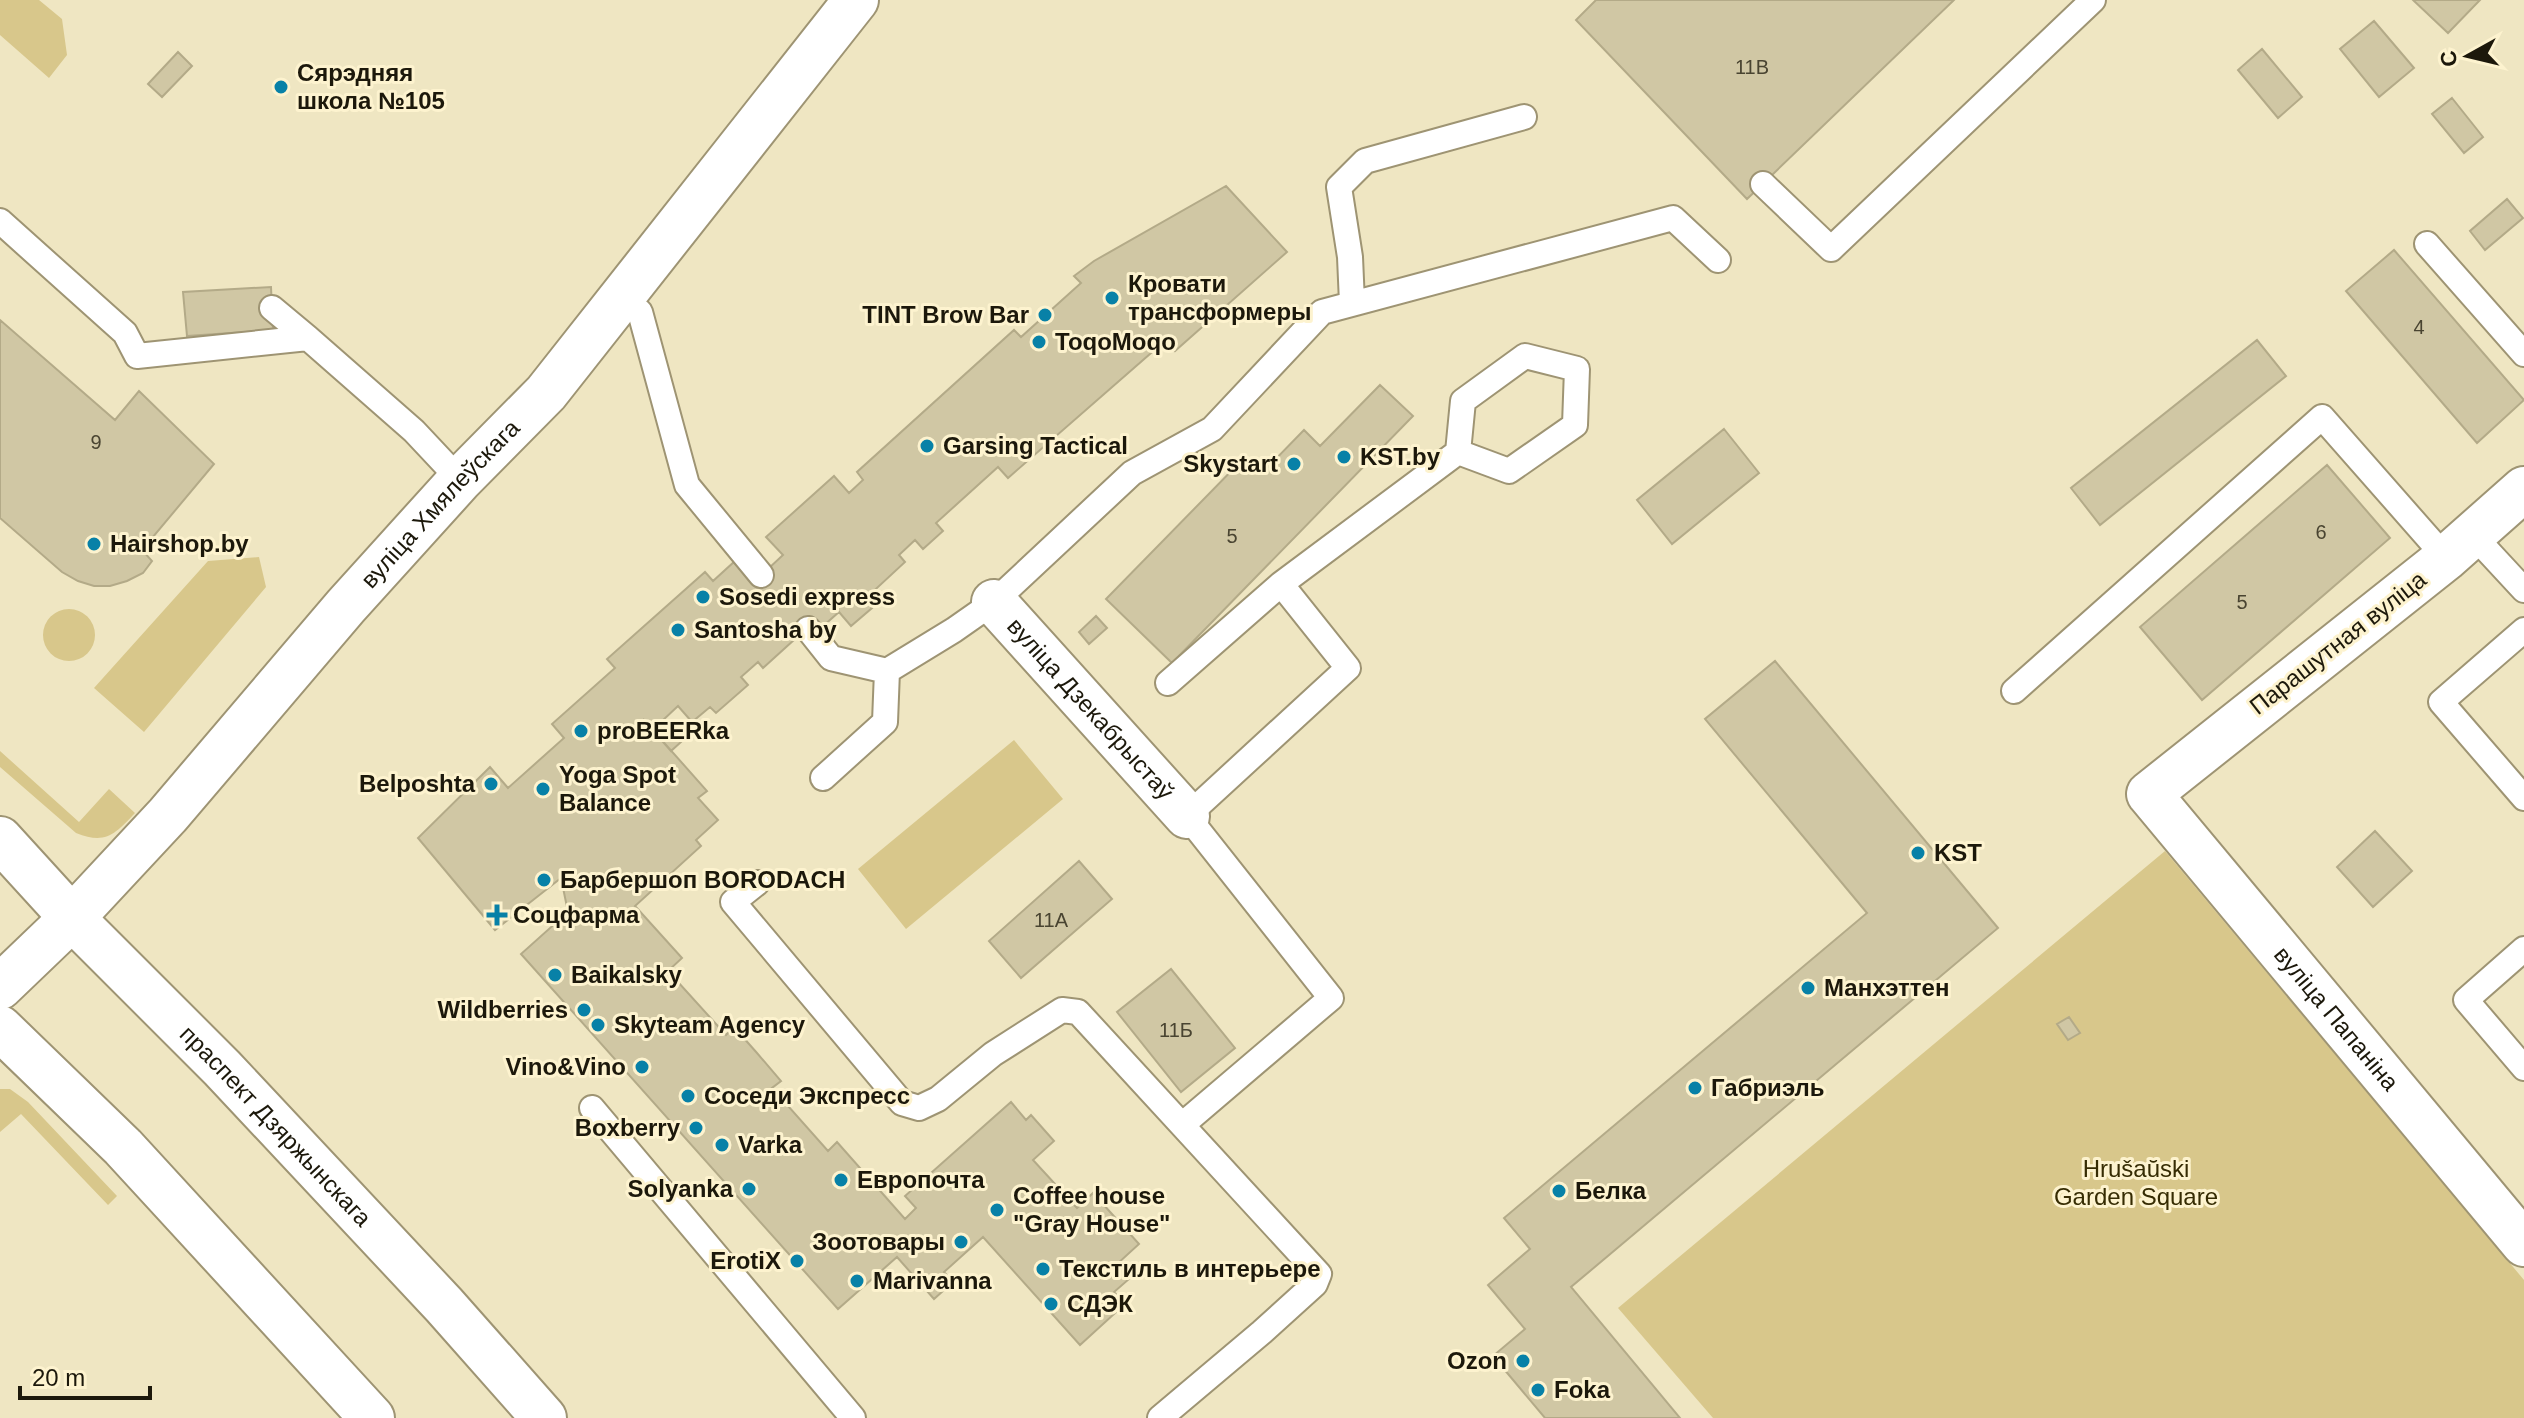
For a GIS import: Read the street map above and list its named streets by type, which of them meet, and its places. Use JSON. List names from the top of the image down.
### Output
{
  "streets": {
    "street": [
      "вуліца Хмялеўскага",
      "Парашутная вуліца",
      "вуліца Дзекабрыстаў",
      "вуліца Папаніна",
      "праспект Дзяржынскага"
    ]
  },
  "crossings": [
    ["вуліца Хмялеўскага", "праспект Дзяржынскага"],
    ["Парашутная вуліца", "вуліца Папаніна"]
  ],
  "parks": ["Hrušaŭski Garden Square"],
  "places": {
    "other": [
      "Сярэдняя школа №105",
      "Кровати трансформеры",
      "TINT Brow Bar",
      "ToqoMoqo",
      "Garsing Tactical",
      "KST.by",
      "Skystart",
      "Hairshop.by",
      "Sosedi express",
      "Santosha by",
      "proBEERka",
      "Belposhta",
      "Yoga Spot Balance",
      "KST",
      "Барбершоп BORODACH",
      "Baikalsky",
      "Манхэттен",
      "Wildberries",
      "Skyteam Agency",
      "Vino&Vino",
      "Габриэль",
      "Соседи Экспресс",
      "Boxberry",
      "Varka",
      "Европочта",
      "Solyanka",
      "Белка",
      "Coffee house \"Gray House\"",
      "Зоотовары",
      "ErotiX",
      "Текстиль в интерьере",
      "Marivanna",
      "СДЭК",
      "Ozon",
      "Foka"
    ],
    "health": ["Соцфарма"]
  },
  "house_numbers": [
    "11В",
    "4",
    "9",
    "6",
    "5",
    "5",
    "11А",
    "11Б"
  ],
  "scale_bar": "20 m",
  "north": "left"
}
